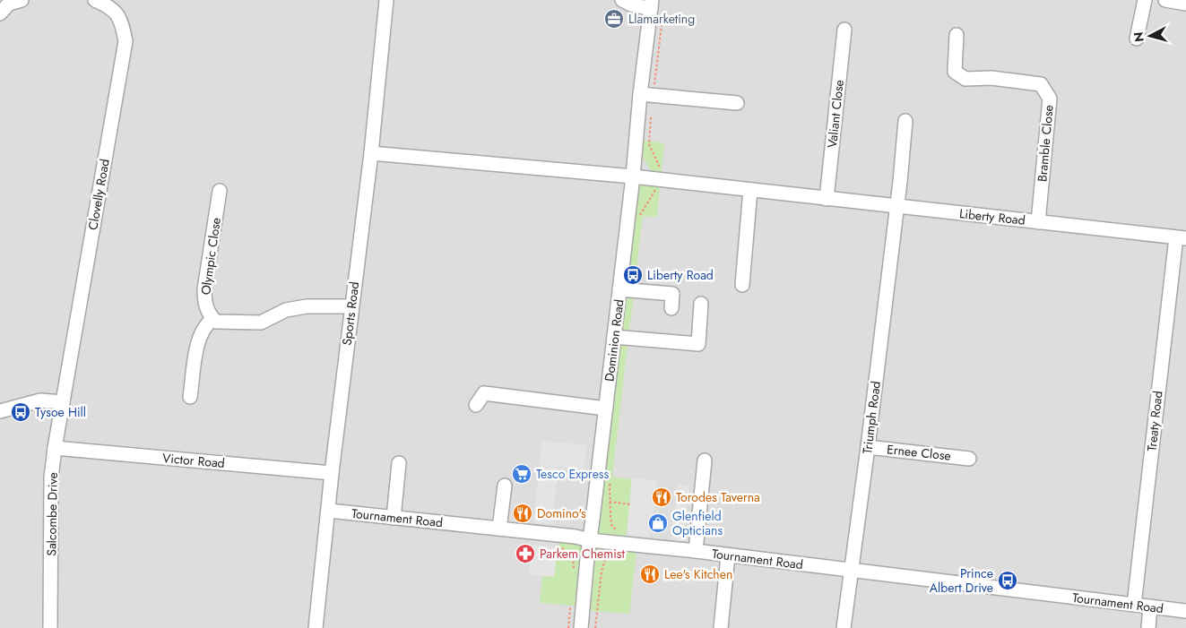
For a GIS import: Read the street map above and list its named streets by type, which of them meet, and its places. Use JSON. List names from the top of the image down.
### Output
{
  "streets": {
    "street": [
      "Valiant Close",
      "Bramble Close",
      "Clovelly Road",
      "Liberty Road",
      "Olympic Close",
      "Sports Road",
      "Dominion Road",
      "Triumph Road",
      "Treaty Road",
      "Ernee Close",
      "Victor Road",
      "Salcombe Drive",
      "Tournament Road"
    ]
  },
  "crossings": [
    ["Valiant Close", "Liberty Road"],
    ["Bramble Close", "Liberty Road"],
    ["Clovelly Road", "Salcombe Drive"],
    ["Liberty Road", "Sports Road"],
    ["Liberty Road", "Dominion Road"],
    ["Liberty Road", "Triumph Road"],
    ["Liberty Road", "Treaty Road"],
    ["Sports Road", "Victor Road"],
    ["Sports Road", "Tournament Road"],
    ["Dominion Road", "Tournament Road"],
    ["Triumph Road", "Ernee Close"],
    ["Triumph Road", "Tournament Road"],
    ["Treaty Road", "Tournament Road"],
    ["Victor Road", "Salcombe Drive"]
  ],
  "places": {
    "office": ["Llamarketing"],
    "bus stop": ["Liberty Road", "Tysoe Hill", "Prince Albert Drive"],
    "supermarket": ["Tesco Express"],
    "restaurant": ["Torodes Taverna", "Domino's", "Lee's Kitchen"],
    "shop": ["Glenfield Opticians"],
    "pharmacy": ["Parkem Chemist"]
  },
  "north": "left"
}
